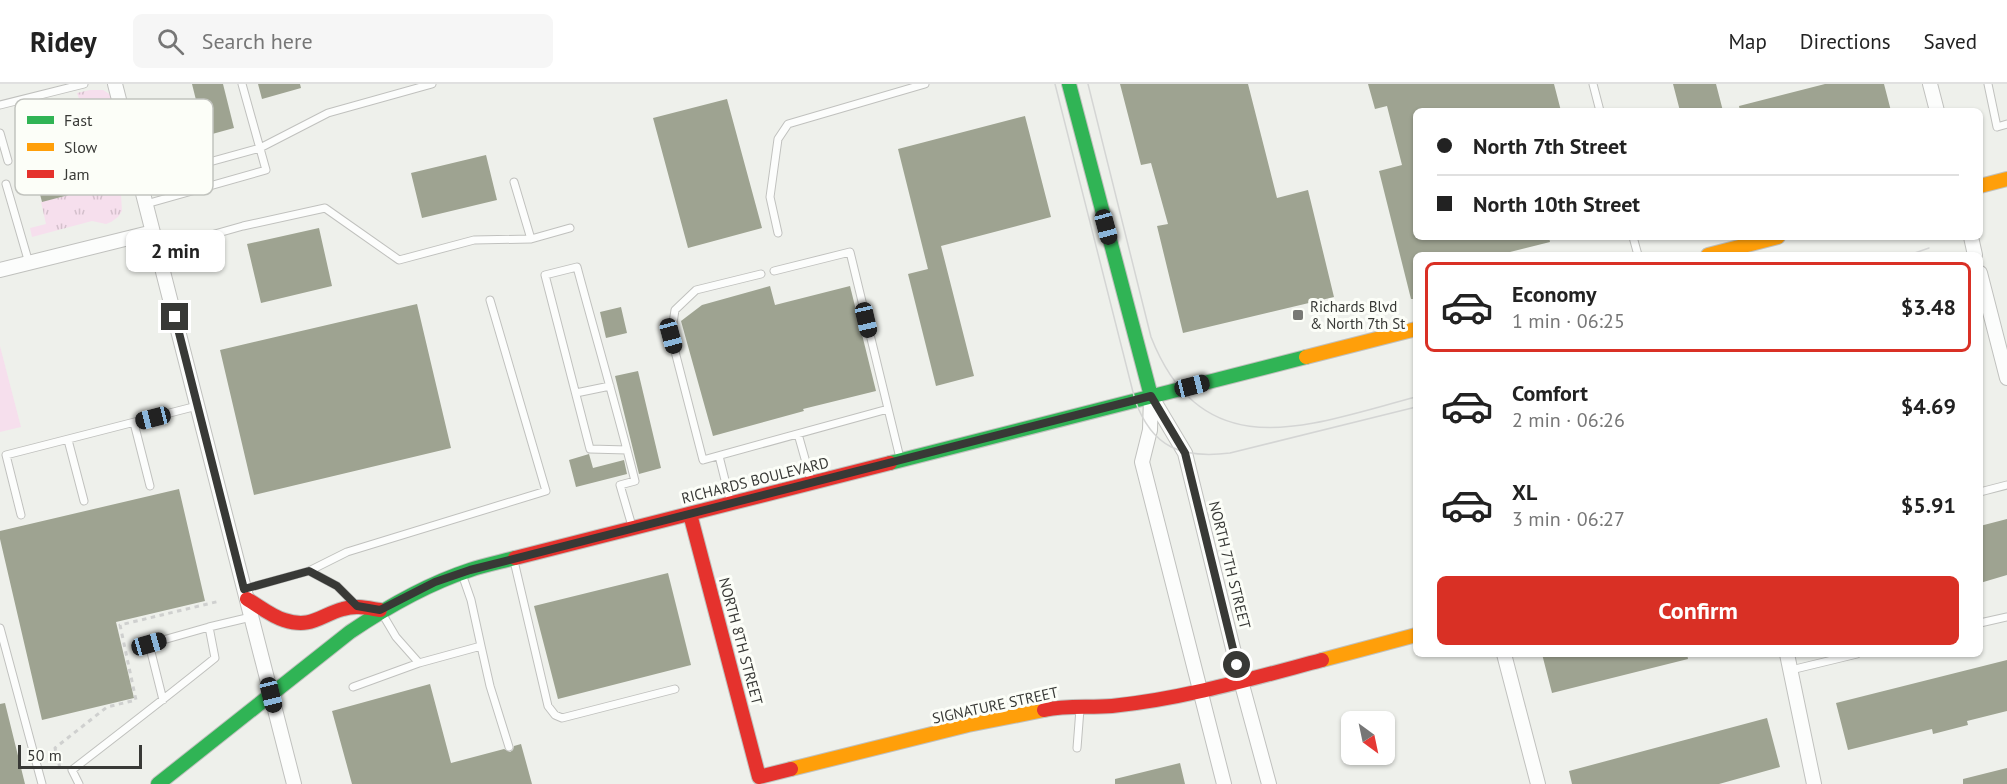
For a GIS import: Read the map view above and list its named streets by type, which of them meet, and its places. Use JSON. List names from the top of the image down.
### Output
{
  "streets": {
    "main road": [
      "RICHARDS BOULEVARD",
      "NORTH 7TH STREET",
      "NORTH 8TH STREET",
      "SIGNATURE STREET"
    ]
  },
  "crossings": [
    ["RICHARDS BOULEVARD", "NORTH 7TH STREET"],
    ["RICHARDS BOULEVARD", "NORTH 8TH STREET"],
    ["NORTH 7TH STREET", "SIGNATURE STREET"],
    ["NORTH 8TH STREET", "SIGNATURE STREET"]
  ],
  "places": {
    "transit": ["Richards Blvd & North 7th St"]
  },
  "legend": ["Fast", "Slow", "Jam"],
  "scale_bar": "50 m",
  "north": "bottom right",
  "page": {
    "header": "Ridey",
    "search": "Search here",
    "nav": ["Map", "Directions", "Saved"],
    "banner": ["North 7th Street", "North 10th Street"],
    "bubble": "2 min",
    "list": [
      {
        "name": "Economy",
        "note": "1 min · 06:25",
        "value": "$3.48"
      },
      {
        "name": "Comfort",
        "note": "2 min · 06:26",
        "value": "$4.69"
      },
      {
        "name": "XL",
        "note": "3 min · 06:27",
        "value": "$5.91"
      }
    ],
    "buttons": "Confirm",
    "scale": "50 m"
  }
}
